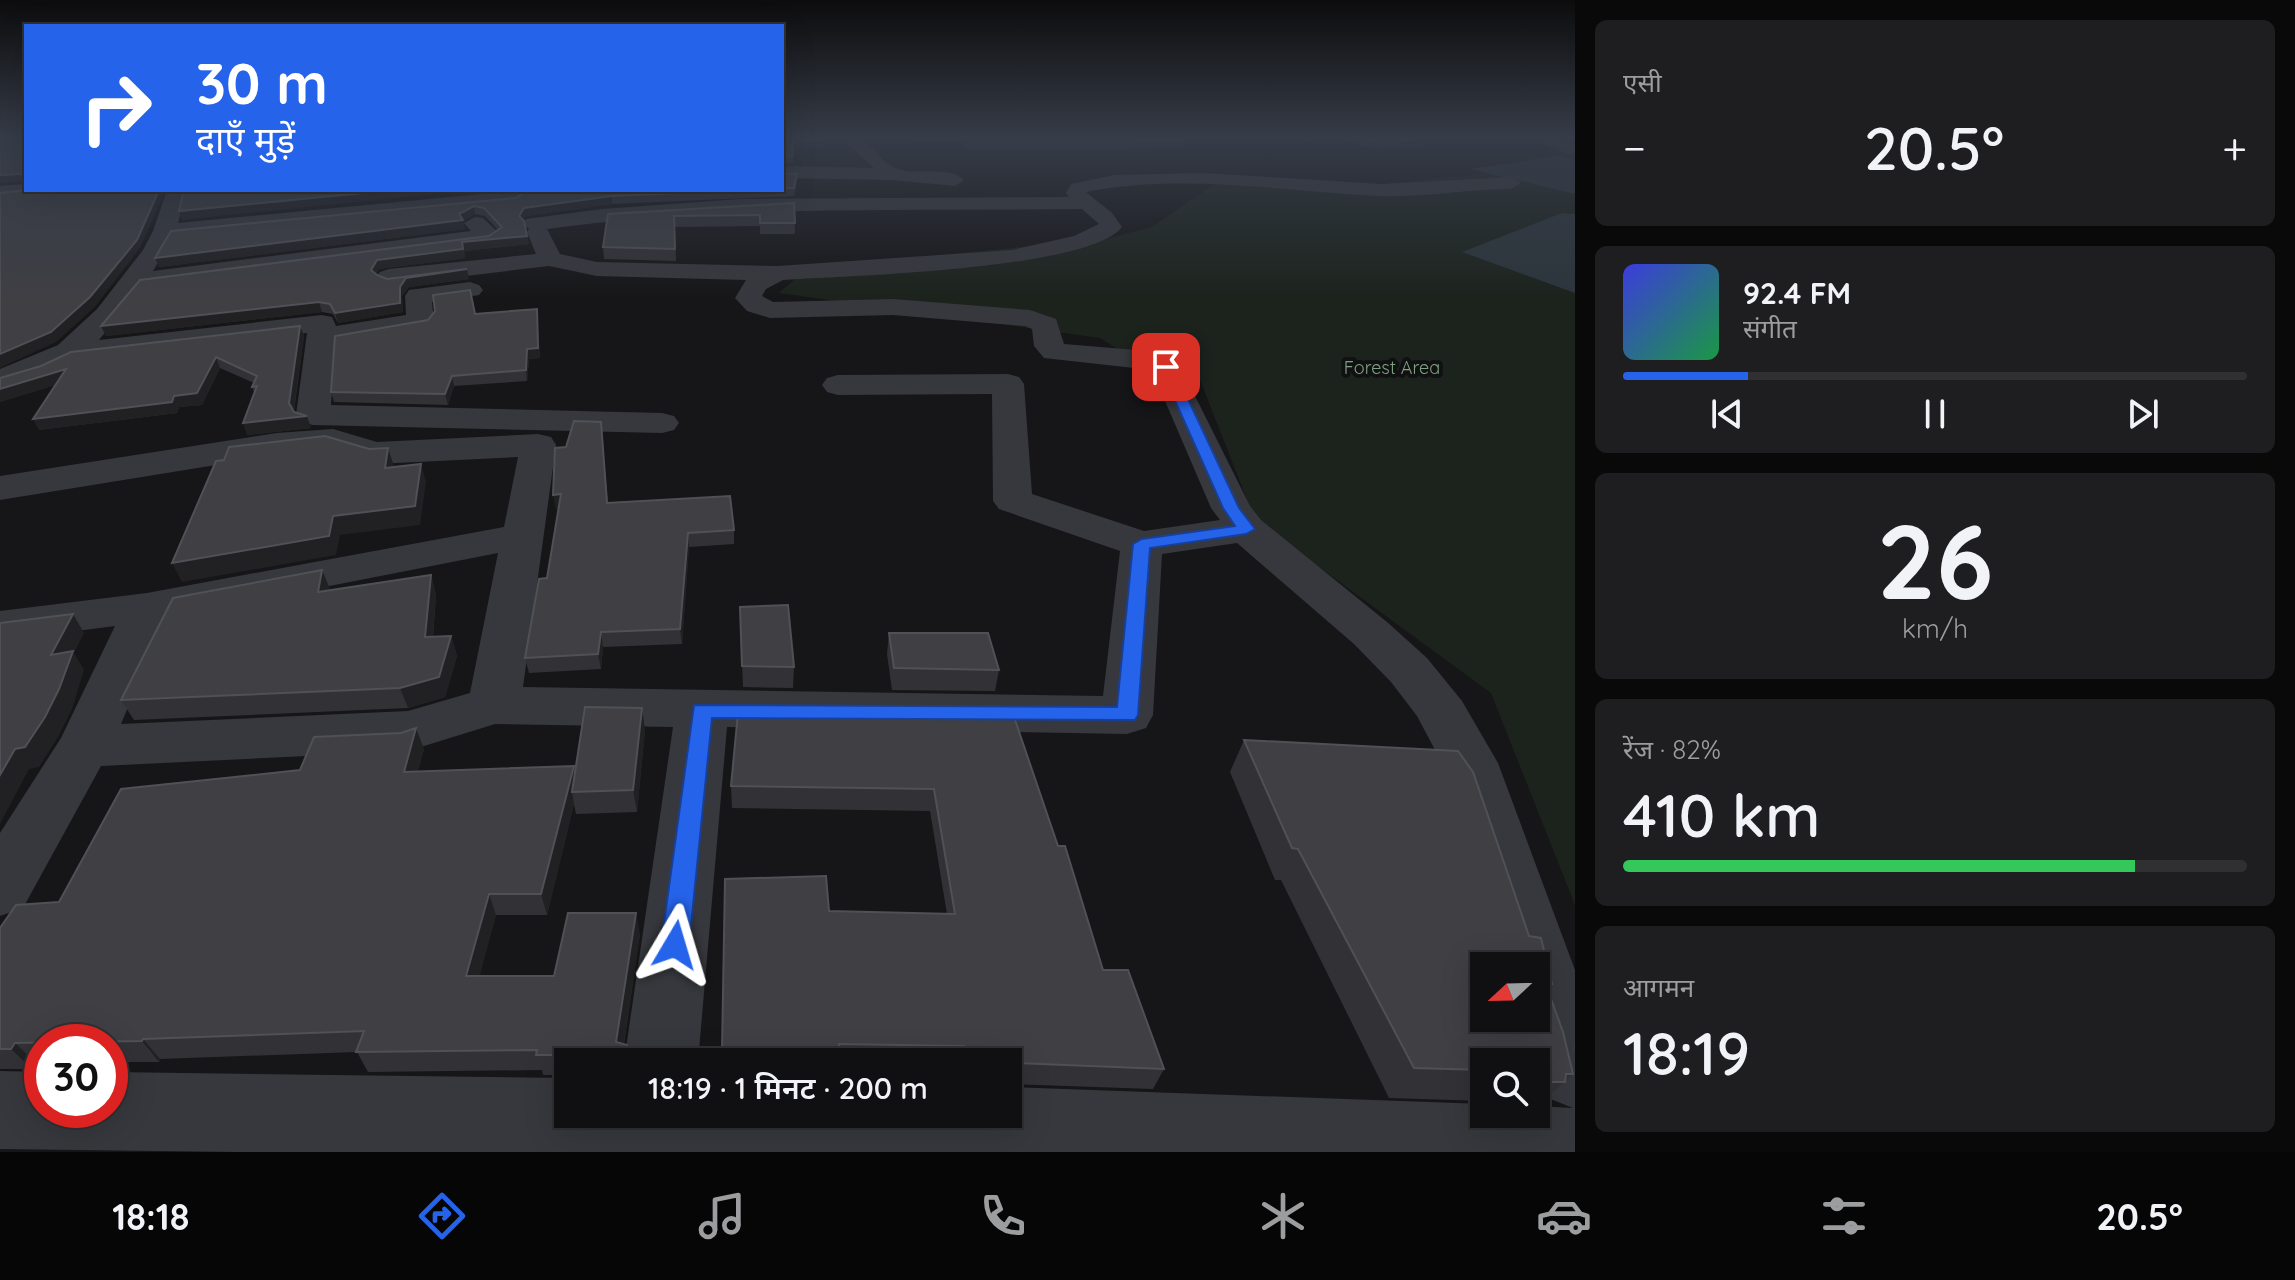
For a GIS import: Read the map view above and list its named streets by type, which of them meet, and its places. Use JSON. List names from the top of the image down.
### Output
{
  "parks": ["Forest Area"],
  "north": "left",
  "page": {
    "tile": [
      "एसी",
      ["26", "km/h"],
      ["रेंज · 82%", "410 km"],
      ["आगमन", "18:19"]
    ],
    "turn": ["30 m", "दाएँ मुड़ें"],
    "heat": ["−", "20.5°", "+"],
    "song": ["92.4 FM", "संगीत"],
    "limit": "30",
    "trip": "18:19 · 1 मिनट · 200 m",
    "tabs": ["18:18", "20.5°"]
  }
}
